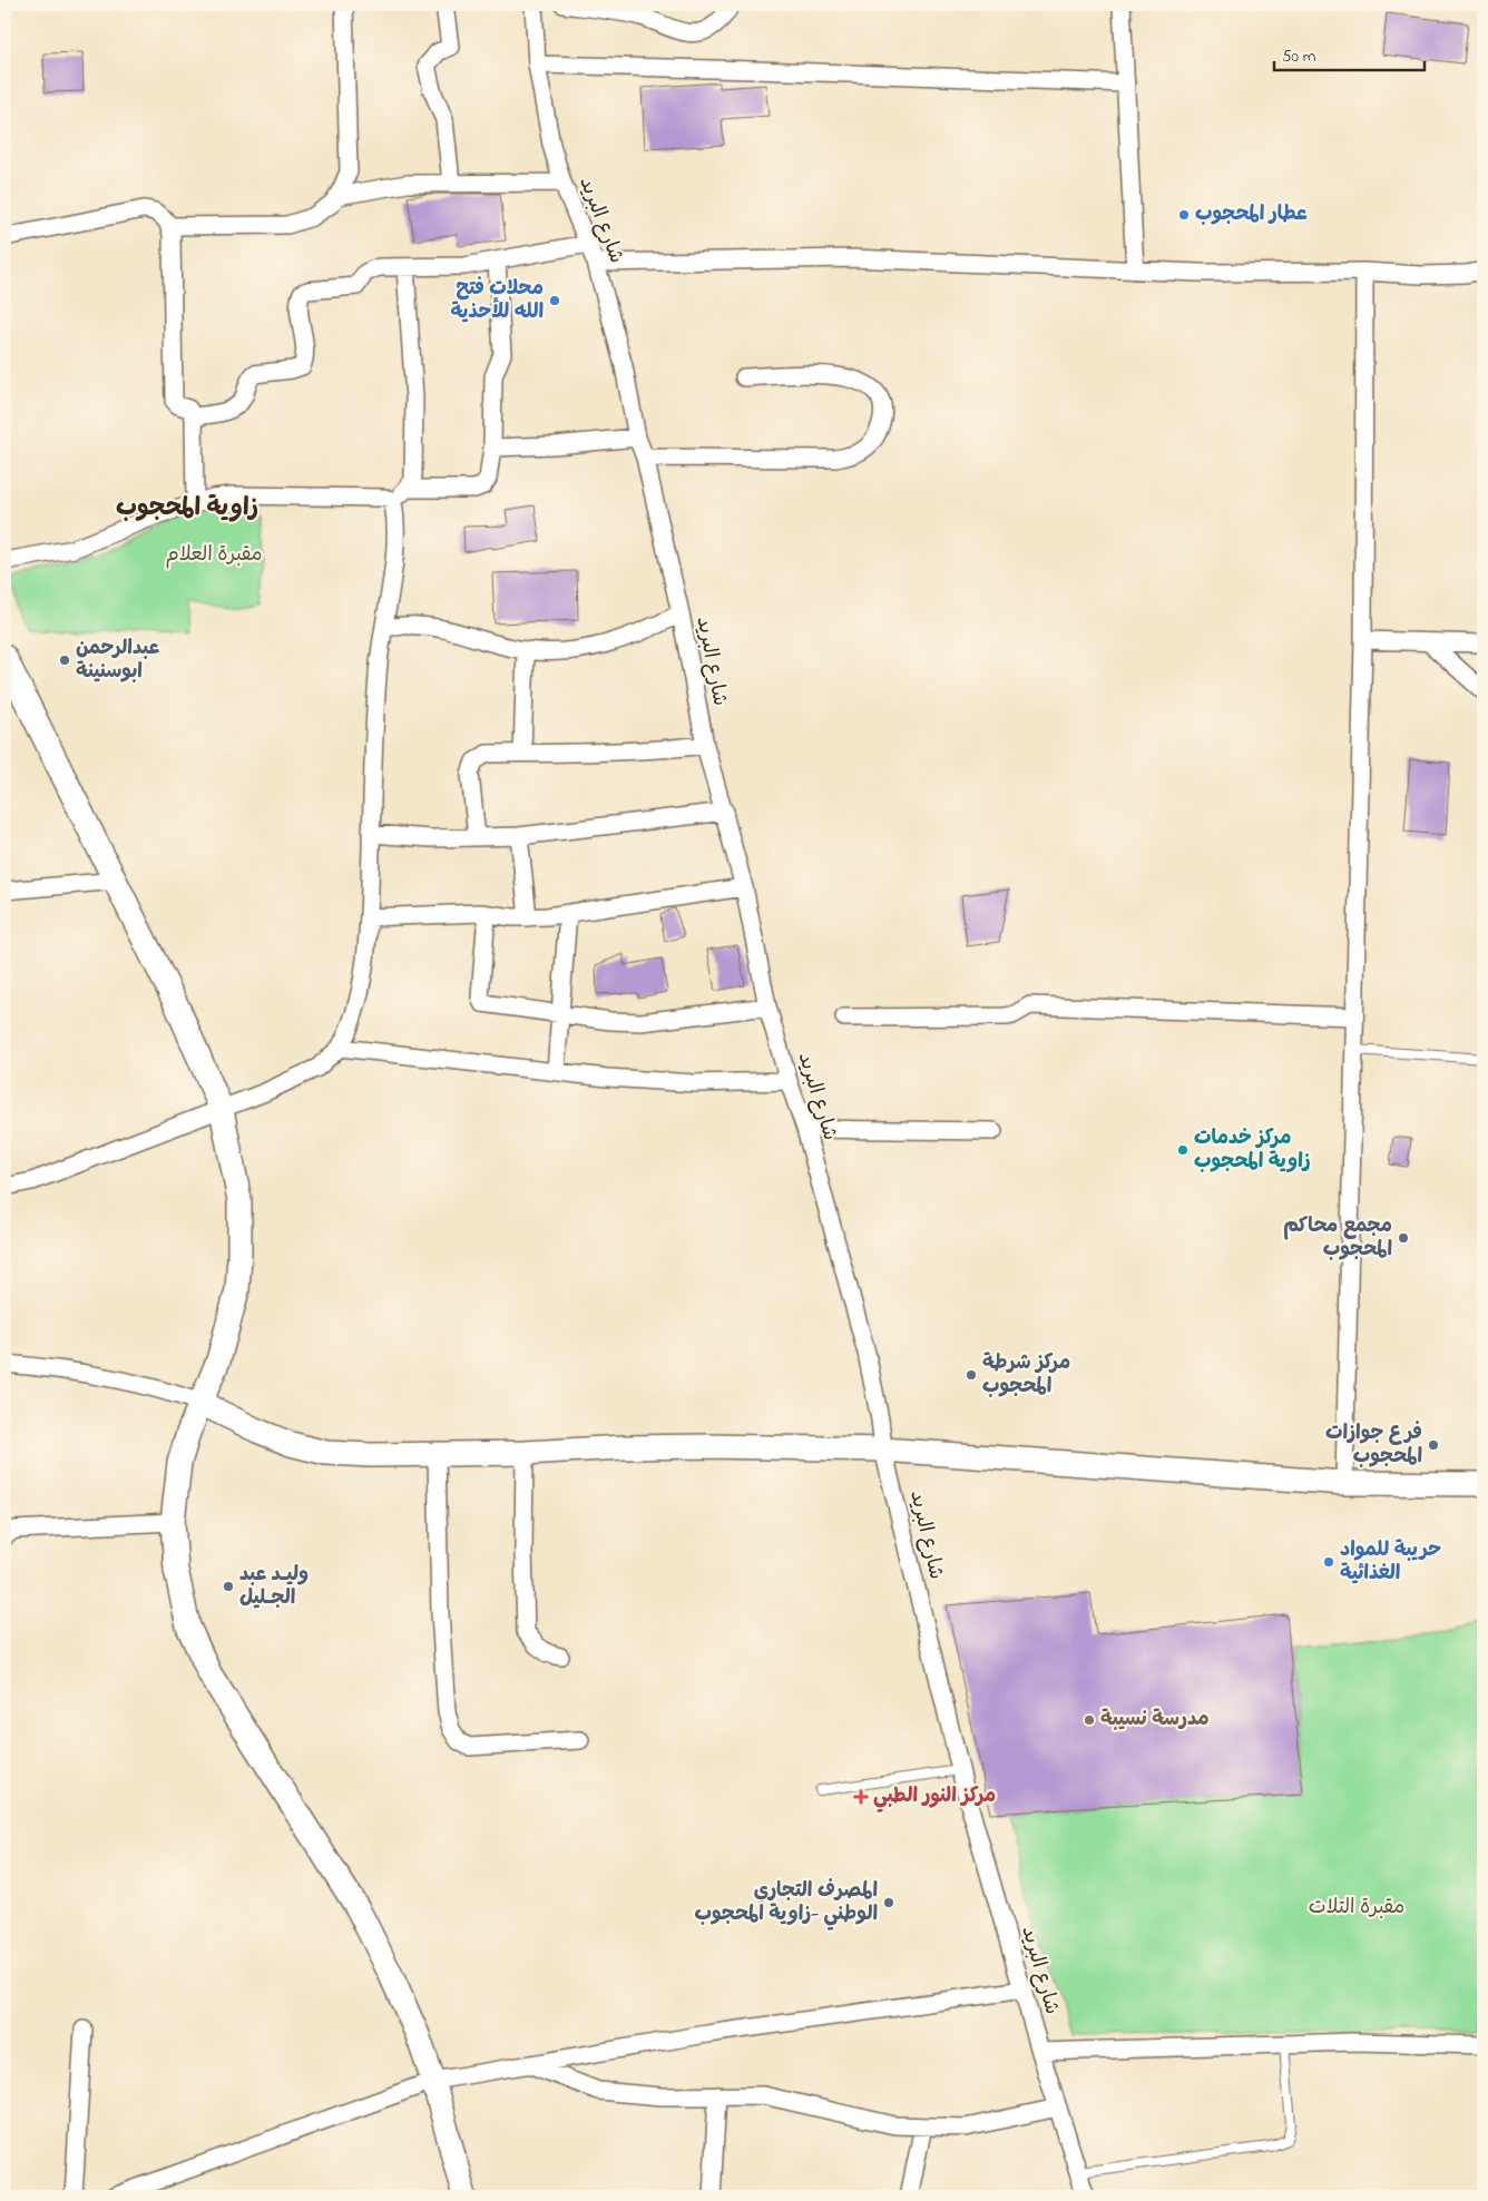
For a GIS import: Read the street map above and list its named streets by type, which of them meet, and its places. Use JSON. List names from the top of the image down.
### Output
{
  "streets": {
    "street": ["شارع البريد"]
  },
  "districts": ["زاوية المحجوب"],
  "parks": ["مقبرة العلام", "مقبرة التلات"],
  "places": {
    "other": [
      "عطار المحجوب",
      "محلات فتح الله للأحذية",
      "عبدالرحمن ابوسنينة",
      "مركز خدمات زاوية المحجوب",
      "مجمع محاكم المحجوب",
      "مركز شرطة المحجوب",
      "فرع جوازات المحجوب",
      "حريبة للمواد الغذائية",
      "وليـد عبد الجـليل",
      "مدرسة نسيبة",
      "المصرف التجاري الوطني -زاوية المحجوب"
    ],
    "health": ["مركز النور الطبي"]
  },
  "scale_bar": "50 m"
}
